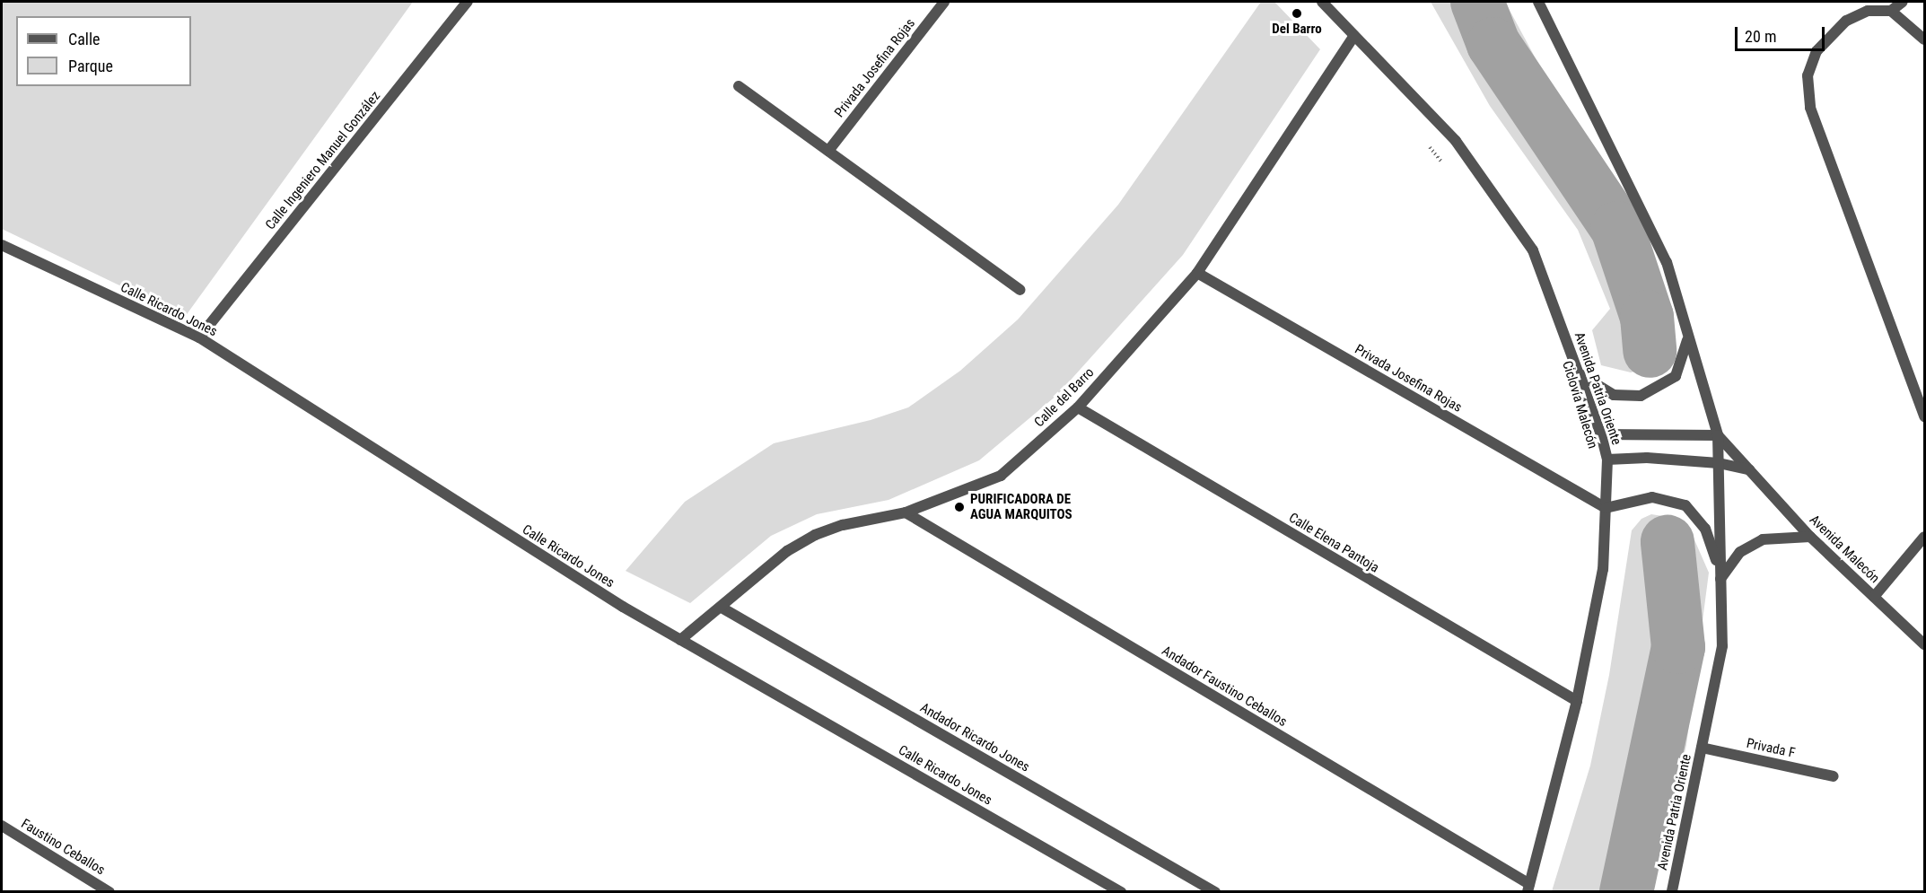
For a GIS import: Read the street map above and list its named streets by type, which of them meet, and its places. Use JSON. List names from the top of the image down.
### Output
{
  "streets": {
    "street": [
      "Privada Josefina Rojas",
      "Calle Ingeniero Manuel González",
      "Calle Ricardo Jones",
      "Avenida Patria Oriente",
      "Calle del Barro",
      "Calle Elena Pantoja",
      "Avenida Malecón",
      "Andador Faustino Ceballos",
      "Andador Ricardo Jones",
      "Privada F",
      "Faustino Ceballos"
    ]
  },
  "crossings": [
    ["Privada Josefina Rojas", "Avenida Patria Oriente"],
    ["Privada Josefina Rojas", "Calle del Barro"],
    ["Calle Ingeniero Manuel González", "Calle Ricardo Jones"],
    ["Calle Ricardo Jones", "Calle del Barro"],
    ["Avenida Patria Oriente", "Calle del Barro"],
    ["Avenida Patria Oriente", "Calle Elena Pantoja"],
    ["Avenida Patria Oriente", "Avenida Malecón"],
    ["Avenida Patria Oriente", "Andador Faustino Ceballos"],
    ["Avenida Patria Oriente", "Privada F"],
    ["Calle del Barro", "Calle Elena Pantoja"],
    ["Calle del Barro", "Andador Faustino Ceballos"],
    ["Calle del Barro", "Andador Ricardo Jones"]
  ],
  "places": ["Del Barro", "PURIFICADORA DE AGUA MARQUITOS"],
  "legend": ["Calle", "Parque"],
  "scale_bar": "20 m"
}
